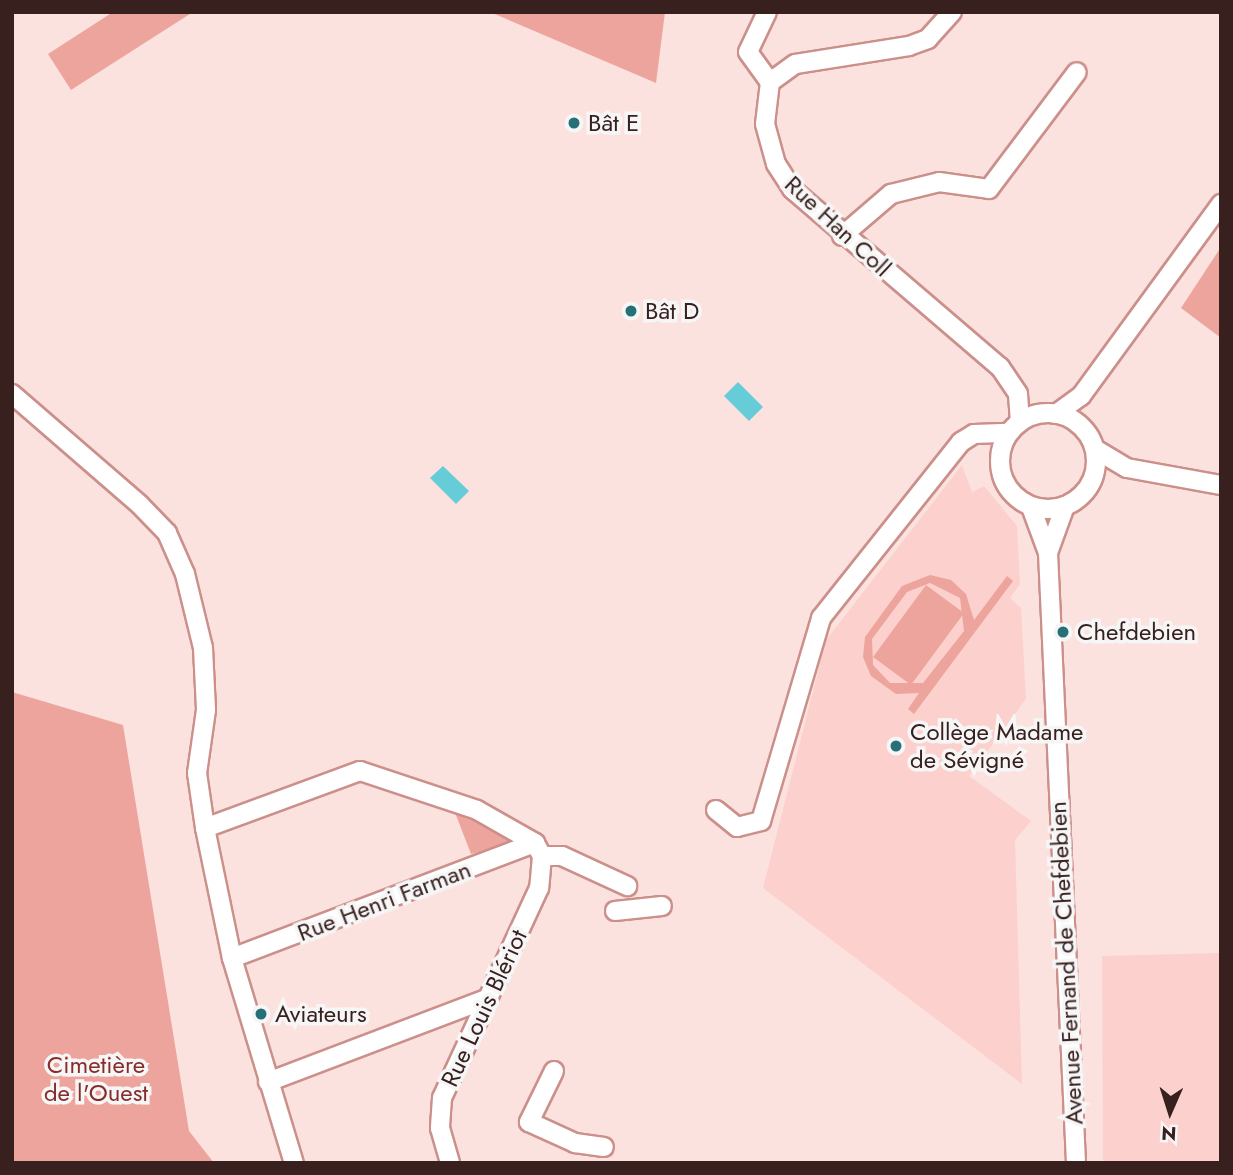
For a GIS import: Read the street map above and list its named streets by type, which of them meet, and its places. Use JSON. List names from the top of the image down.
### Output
{
  "streets": {
    "street": [
      "Rue Han Coll",
      "Rue Henri Farman",
      "Avenue Fernand de Chefdebien",
      "Rue Louis Blériot"
    ]
  },
  "crossings": [
    ["Rue Han Coll", "Avenue Fernand de Chefdebien"],
    ["Rue Henri Farman", "Rue Louis Blériot"]
  ],
  "parks": ["Cimetière de l'Ouest"],
  "places": [
    "Bât E",
    "Bât D",
    "Chefdebien",
    "Collège Madame de Sévigné",
    "Aviateurs"
  ],
  "north": "bottom"
}
